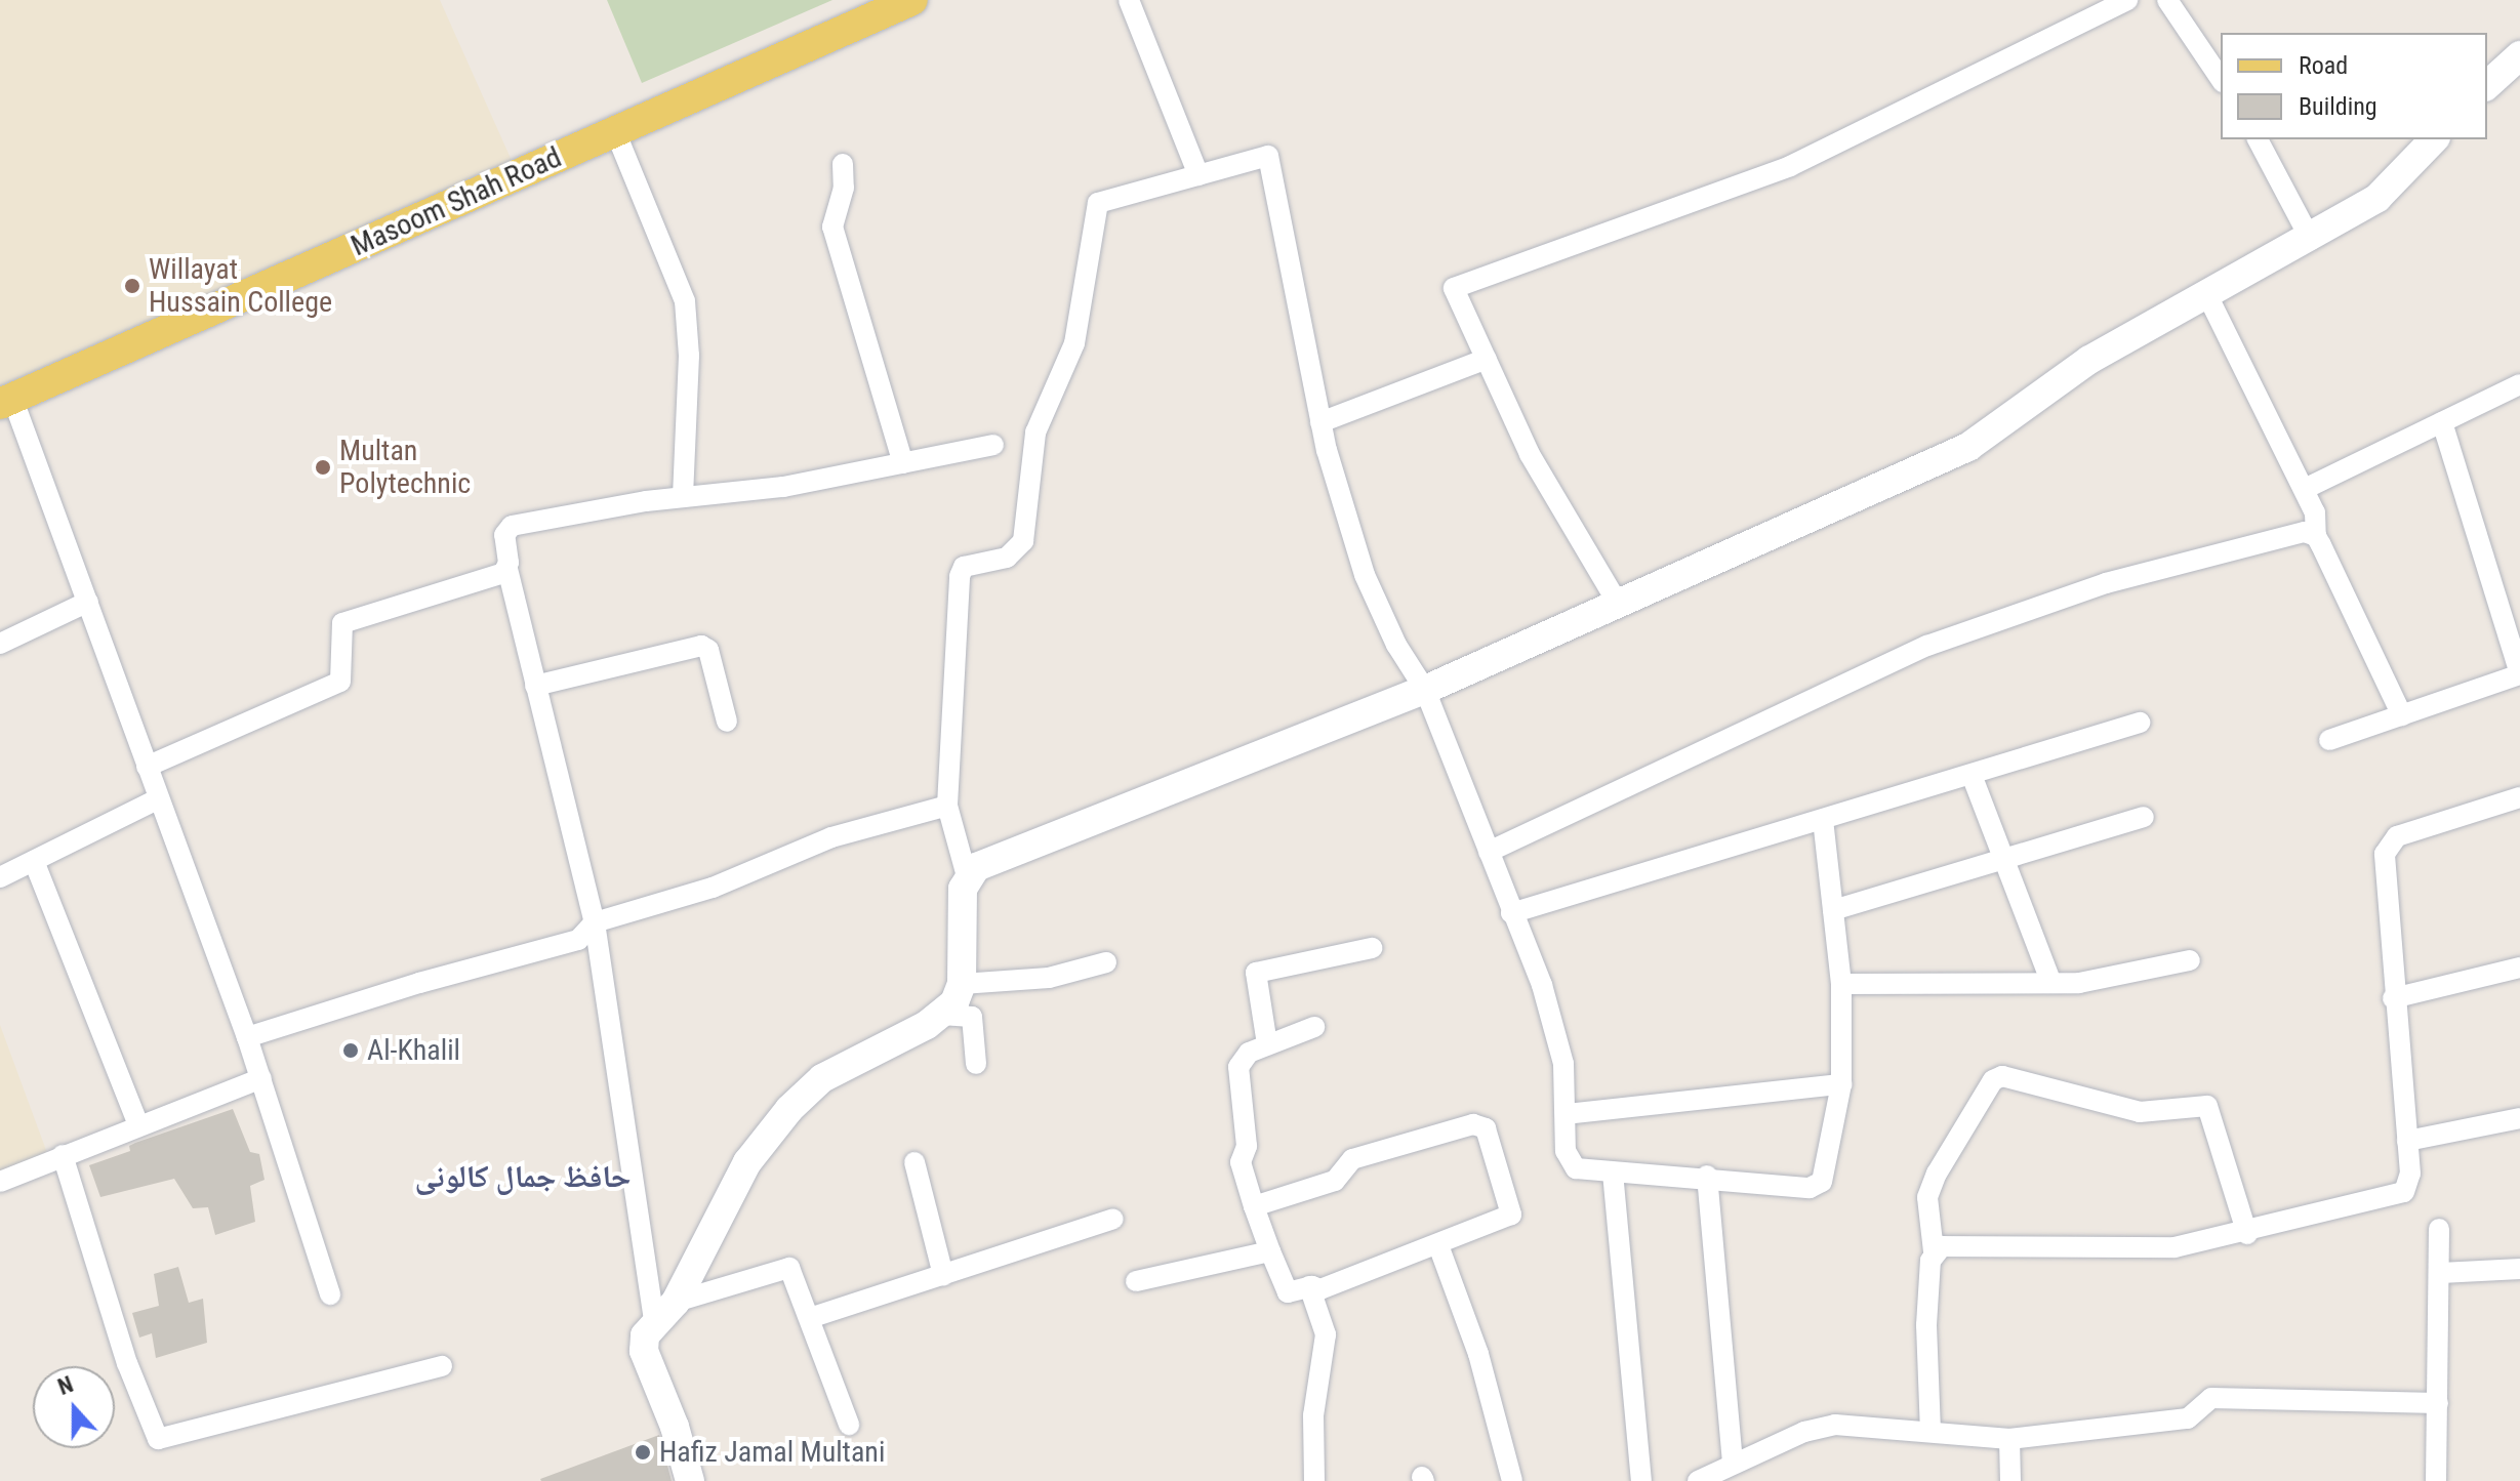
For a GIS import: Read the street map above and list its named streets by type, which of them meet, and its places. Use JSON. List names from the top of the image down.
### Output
{
  "streets": {
    "main road": ["Masoom Shah Road"]
  },
  "districts": ["حافظ جمال کالونی"],
  "places": [
    "Willayat Hussain College",
    "Multan Polytechnic",
    "Al-Khalil",
    "Hafiz Jamal Multani"
  ],
  "legend": ["Road", "Building"],
  "north": "top"
}
